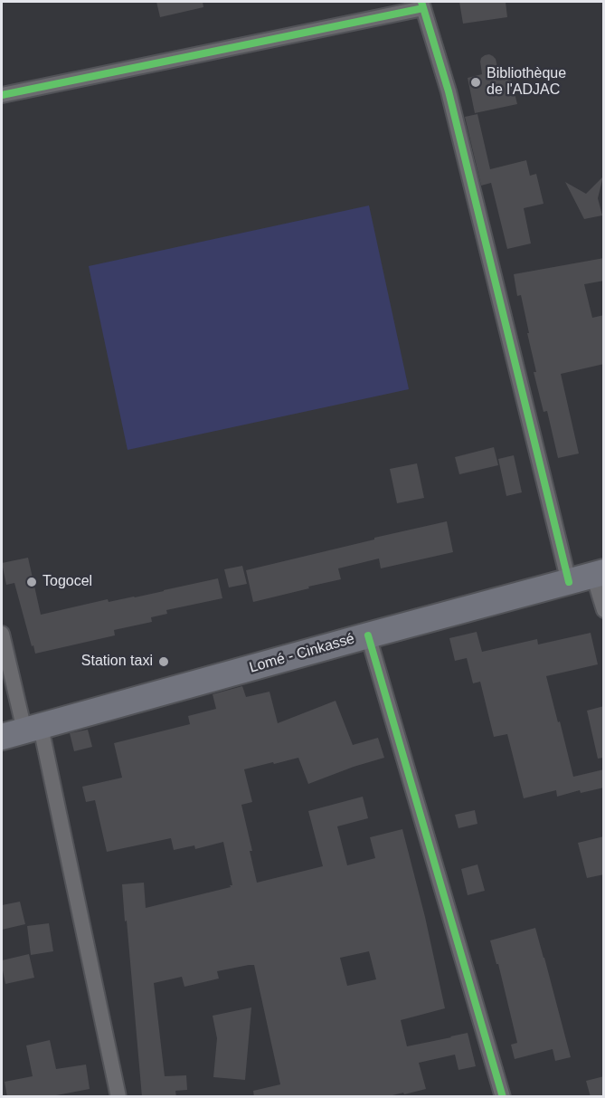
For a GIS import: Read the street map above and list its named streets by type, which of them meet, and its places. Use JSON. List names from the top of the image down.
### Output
{
  "streets": {
    "highway": ["Lomé - Cinkassé"]
  },
  "places": ["Bibliothèque de l'ADJAC", "Togocel", "Station taxi"]
}
